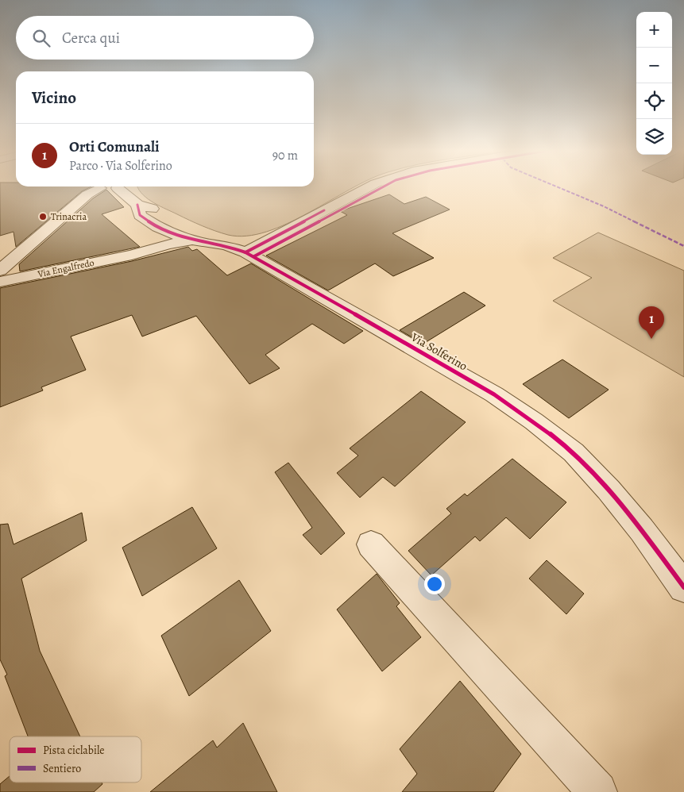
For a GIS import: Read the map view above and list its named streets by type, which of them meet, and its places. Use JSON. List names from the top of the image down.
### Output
{
  "streets": {
    "street": ["Via Engalfredo", "Via Solferino"]
  },
  "crossings": [
    ["Via Engalfredo", "Via Solferino"]
  ],
  "places": ["Trinacria"],
  "legend": ["Pista ciclabile", "Sentiero"],
  "page": {
    "map_buttons": ["+", "−"],
    "search": "Cerca qui",
    "heading": "Vicino",
    "list": [
      {
        "mark": "1",
        "name": "Orti Comunali",
        "note": "Parco · Via Solferino",
        "value": "90 m"
      }
    ],
    "pins": "1"
  }
}
